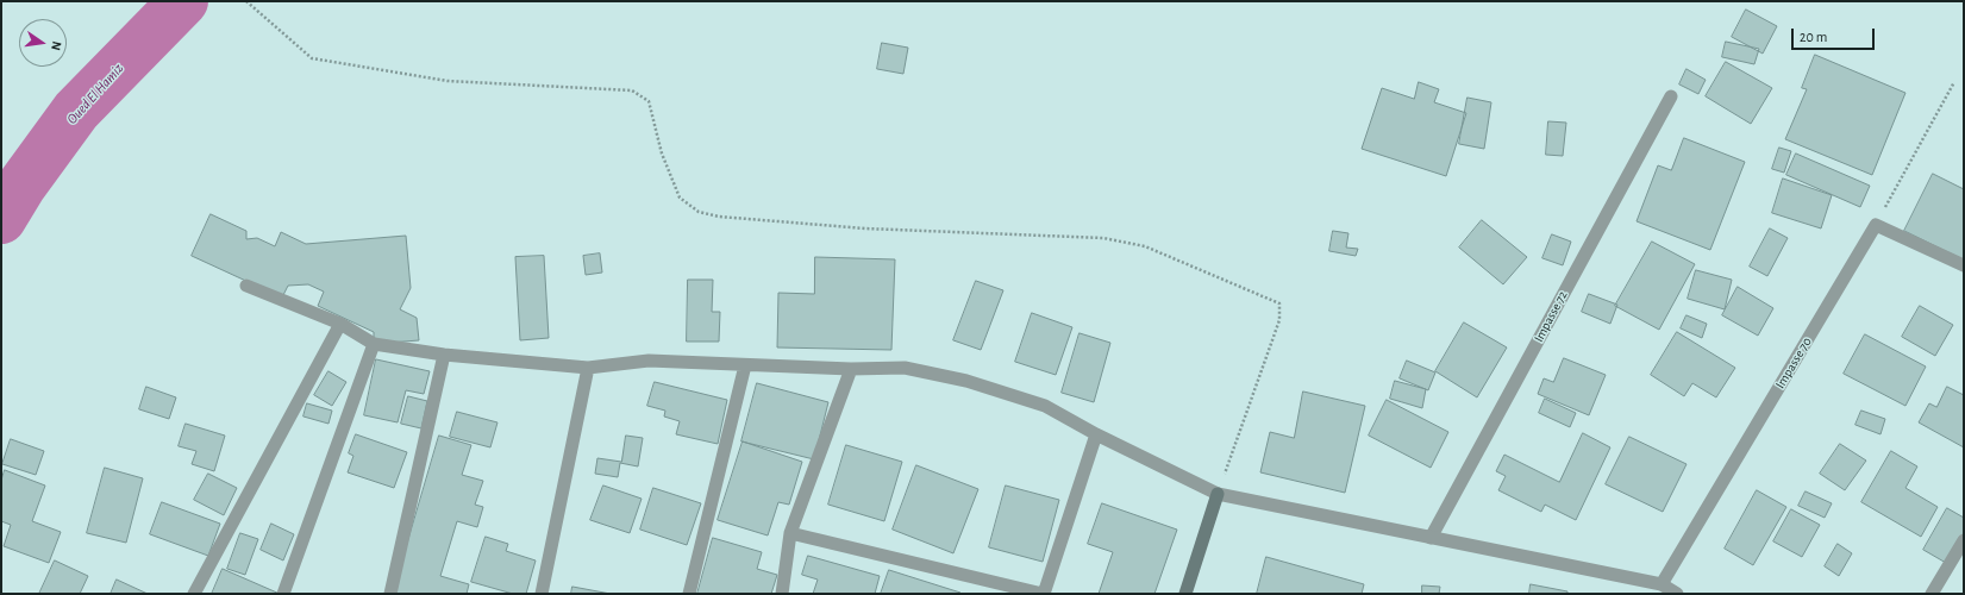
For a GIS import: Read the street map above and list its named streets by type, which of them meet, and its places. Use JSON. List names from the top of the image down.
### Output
{
  "streets": {
    "street": ["Impasse 72", "Impasse 70"]
  },
  "water": ["Oued El Hamiz"],
  "scale_bar": "20 m",
  "north": "right"
}
